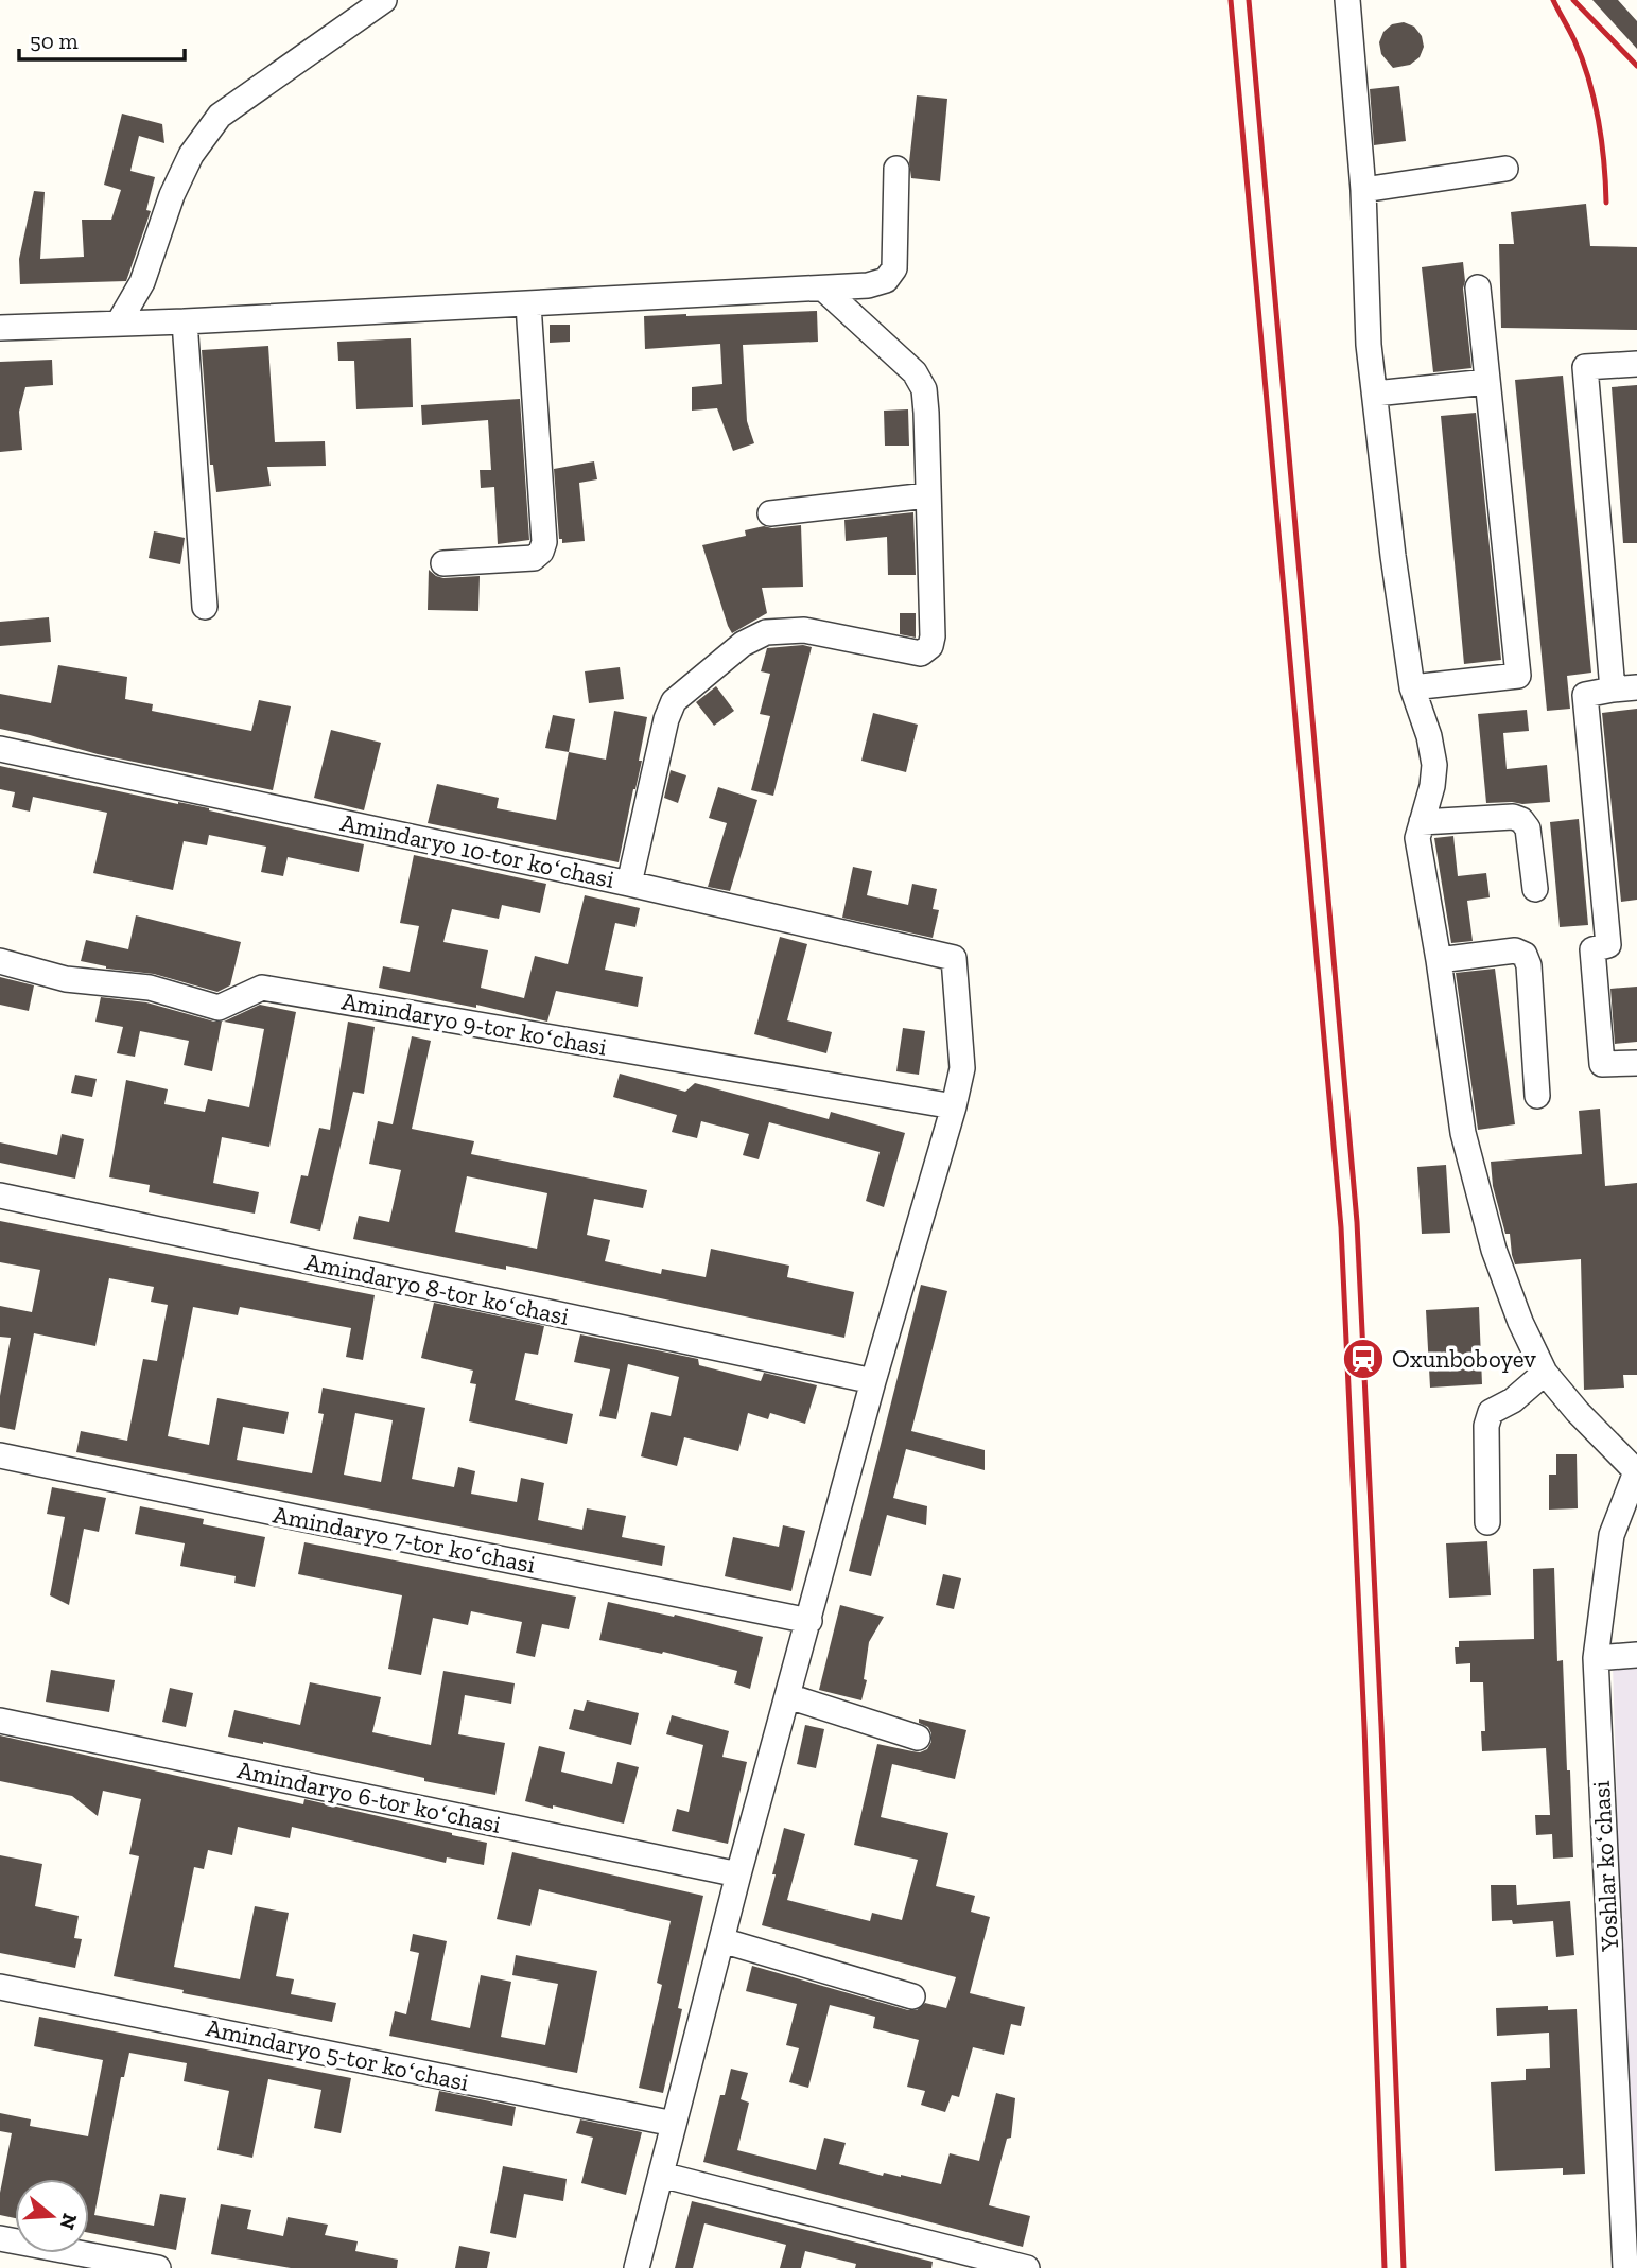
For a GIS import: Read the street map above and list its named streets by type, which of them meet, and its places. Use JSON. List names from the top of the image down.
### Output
{
  "streets": {
    "street": [
      "Amindaryo 10-tor koʻchasi",
      "Amindaryo 9-tor koʻchasi",
      "Amindaryo 8-tor koʻchasi",
      "Amindaryo 7-tor koʻchasi",
      "Amindaryo 6-tor koʻchasi",
      "Yoshlar koʻchasi",
      "Amindaryo 5-tor koʻchasi"
    ]
  },
  "crossings": [
    ["Amindaryo 10-tor koʻchasi", "Amindaryo 9-tor koʻchasi"]
  ],
  "places": {
    "station": ["Oxunboboyev"]
  },
  "scale_bar": "50 m",
  "north": "right"
}
